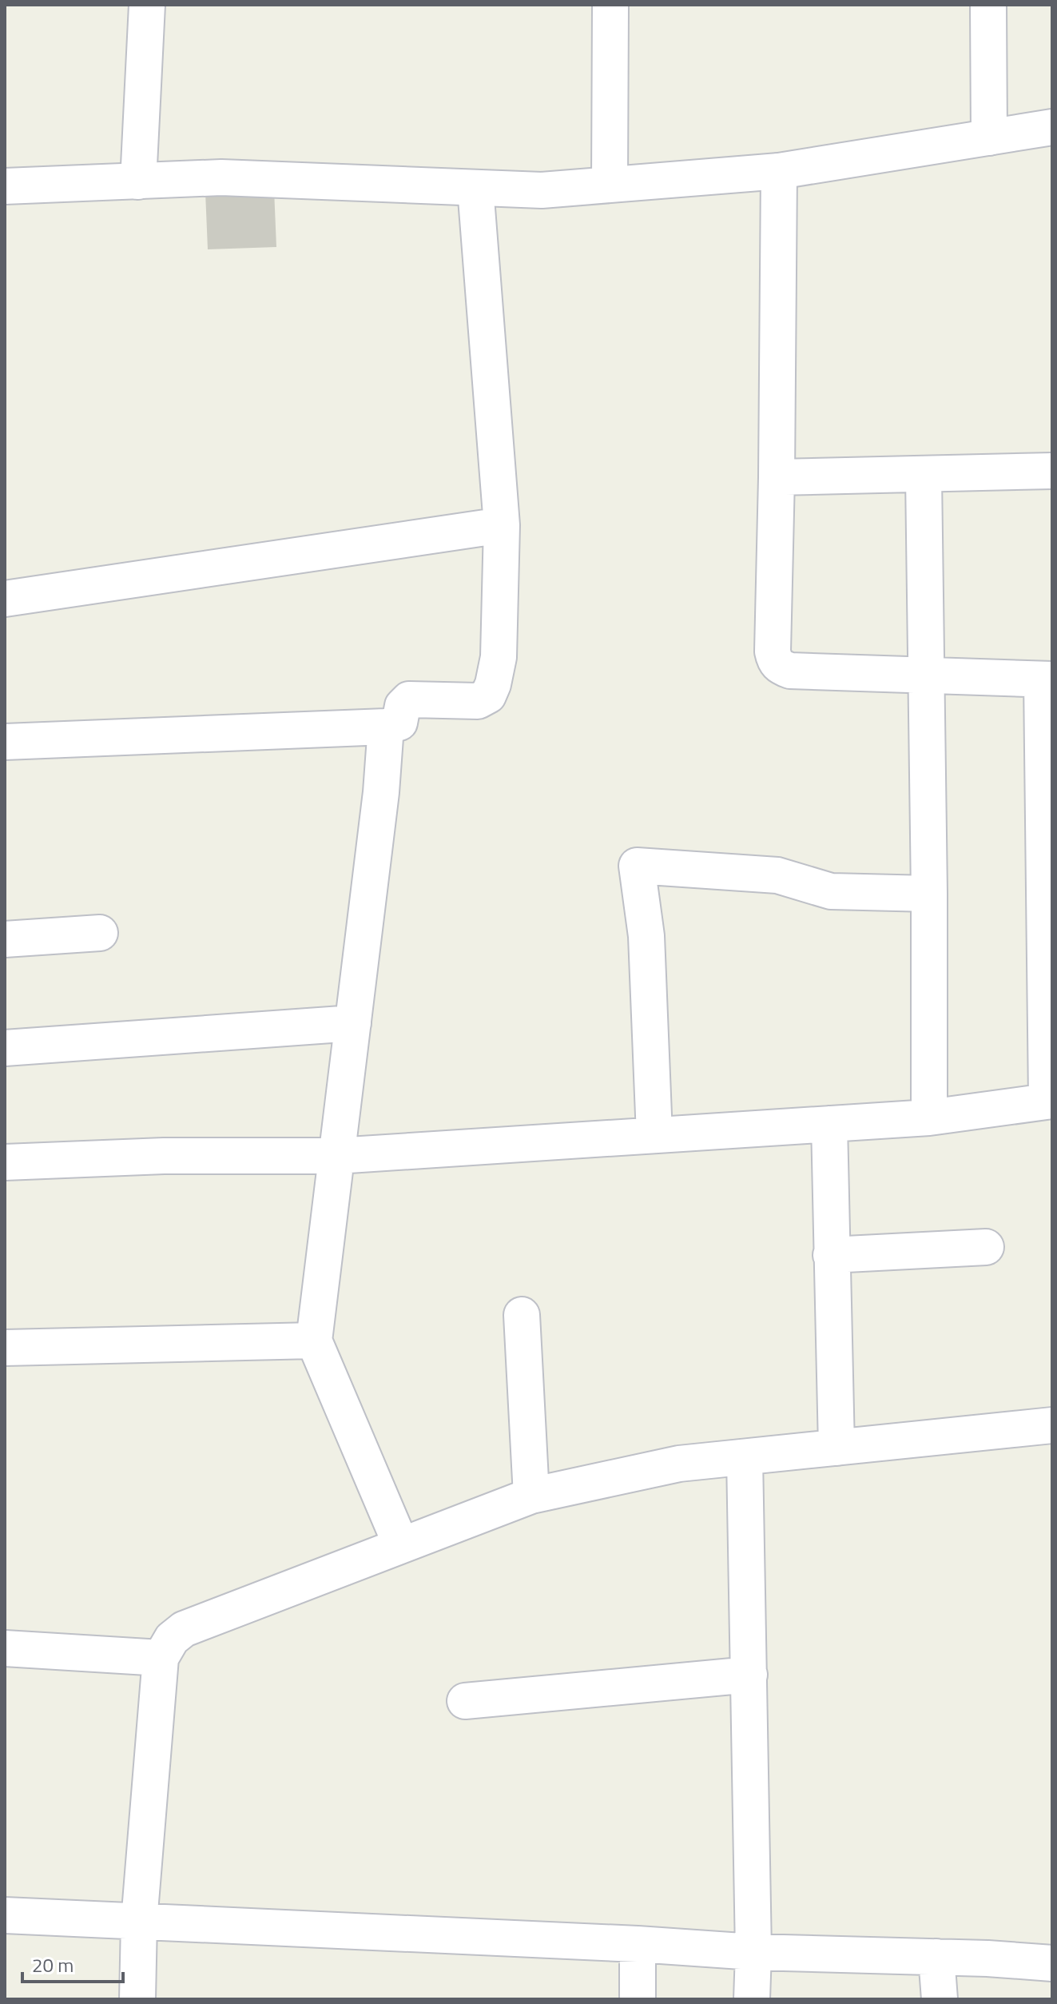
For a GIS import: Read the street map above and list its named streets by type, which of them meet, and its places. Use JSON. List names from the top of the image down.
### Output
{
  "scale_bar": "20 m"
}
